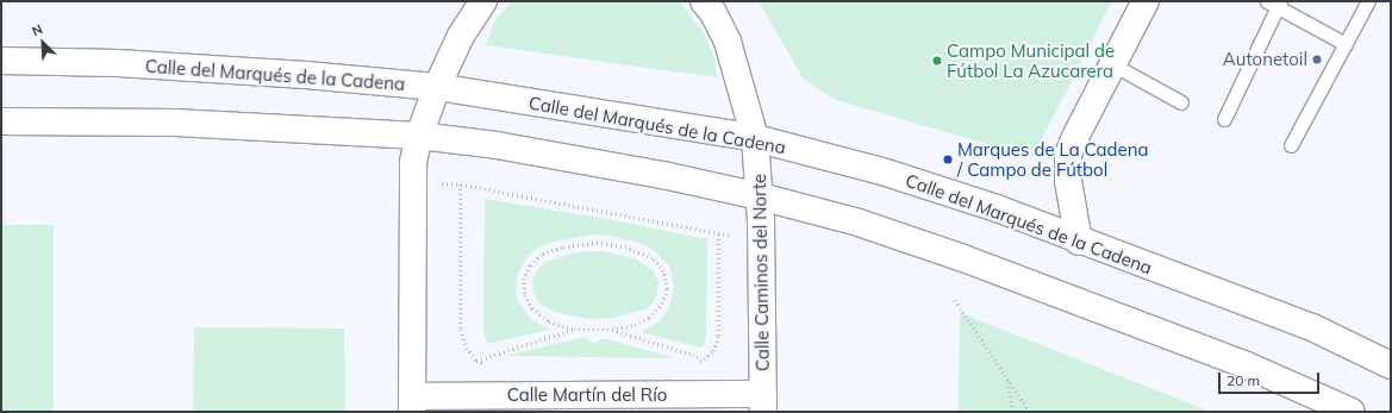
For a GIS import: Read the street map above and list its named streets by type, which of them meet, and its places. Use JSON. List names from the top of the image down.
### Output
{
  "streets": {
    "main road": ["Calle del Marqués de la Cadena", "Calle Caminos del Norte", "Calle Martín del Río"]
  },
  "crossings": [
    ["Calle del Marqués de la Cadena", "Calle Caminos del Norte"],
    ["Calle Caminos del Norte", "Calle Martín del Río"]
  ],
  "places": ["Autonetoil", "Campo Municipal de Fútbol La Azucarera", "Marques de La Cadena / Campo de Fútbol"],
  "scale_bar": "20 m",
  "north": "top left"
}
